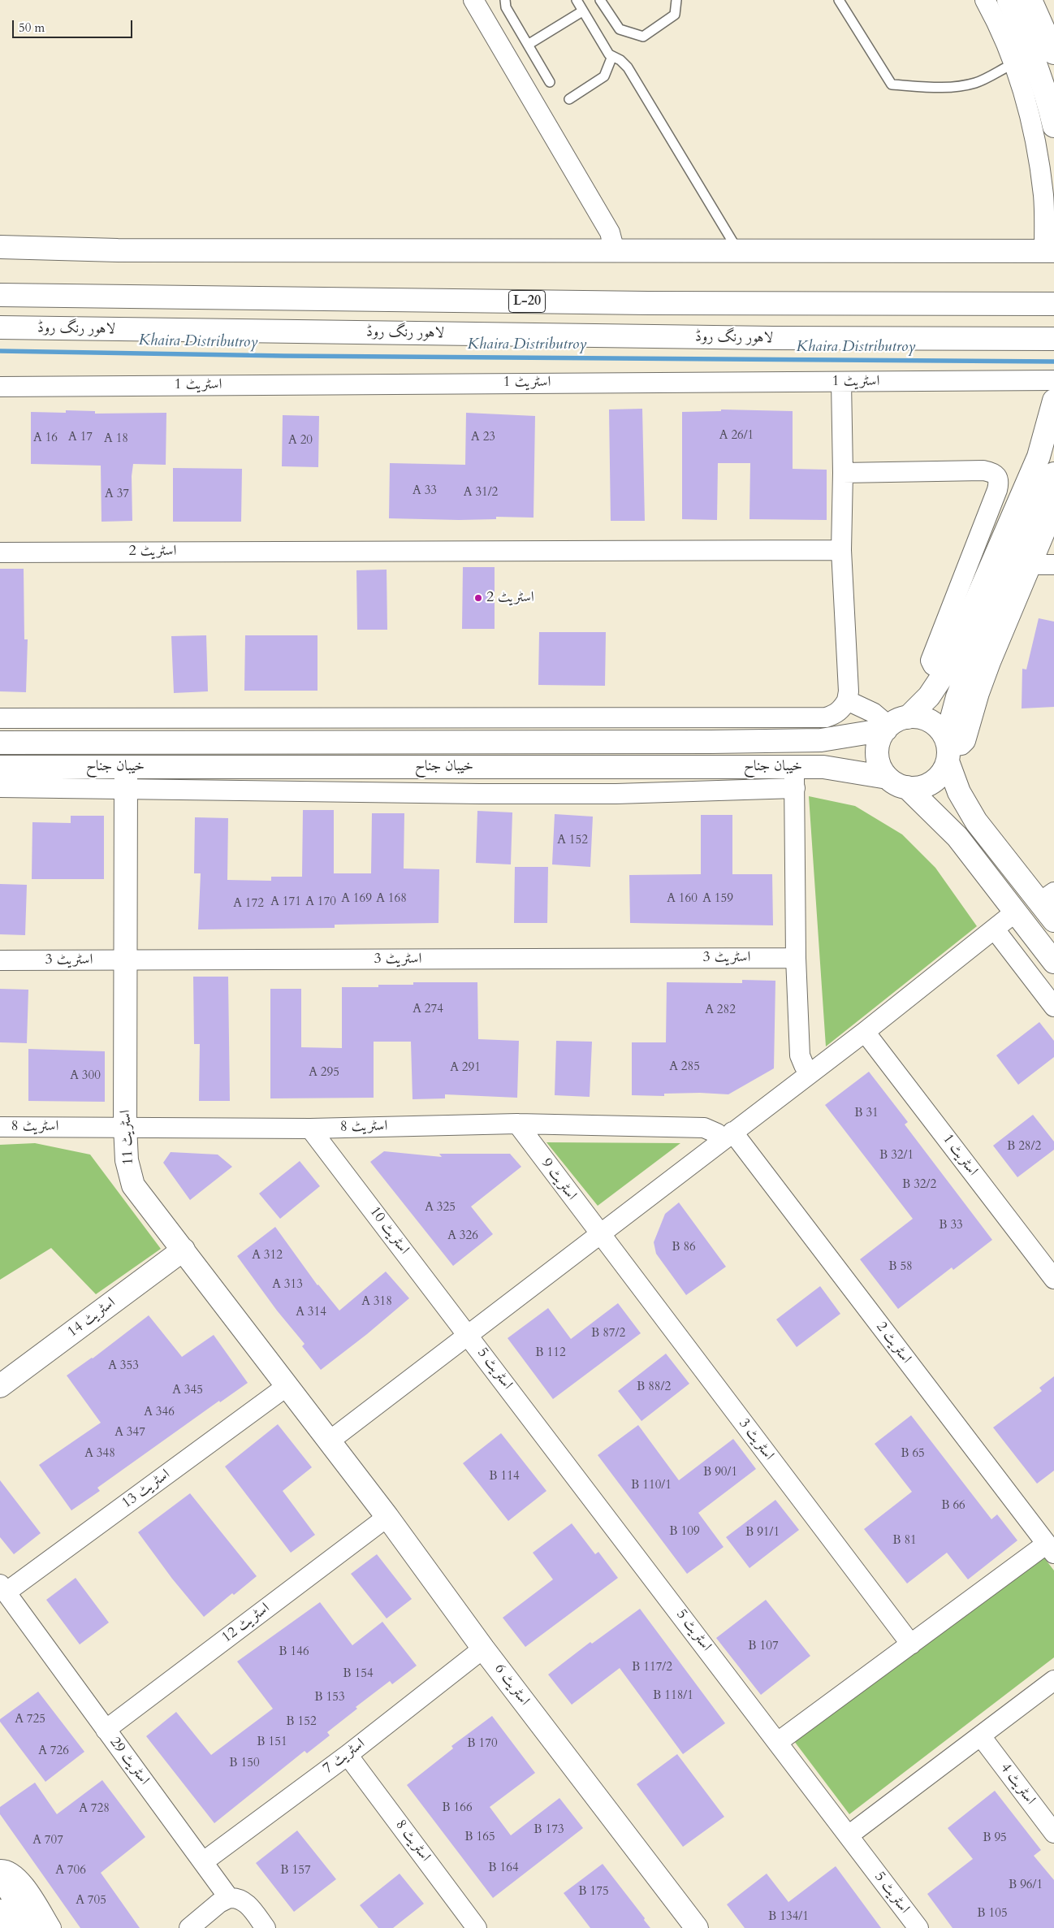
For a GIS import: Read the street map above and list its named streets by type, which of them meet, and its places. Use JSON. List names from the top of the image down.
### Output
{
  "streets": {
    "main road": [
      "L-20",
      "لاہور رنگ روڈ",
      "خیبان جناح",
      "اسٹریٹ 11",
      "اسٹریٹ 14",
      "اسٹریٹ 6"
    ],
    "street": [
      "اسٹریٹ 1",
      "اسٹریٹ 2",
      "اسٹریٹ 3",
      "اسٹریٹ 8",
      "اسٹریٹ 9",
      "اسٹریٹ 10",
      "اسٹریٹ 5",
      "اسٹریٹ 13",
      "اسٹریٹ 12",
      "اسٹریٹ 7",
      "اسٹریٹ 29",
      "اسٹریٹ 4"
    ]
  },
  "crossings": [
    ["اسٹریٹ 2", "اسٹریٹ 8"],
    ["خیبان جناح", "اسٹریٹ 11"],
    ["اسٹریٹ 3", "اسٹریٹ 11"],
    ["اسٹریٹ 3", "اسٹریٹ 9"],
    ["اسٹریٹ 8", "اسٹریٹ 11"],
    ["اسٹریٹ 8", "اسٹریٹ 9"],
    ["اسٹریٹ 8", "اسٹریٹ 10"],
    ["اسٹریٹ 8", "اسٹریٹ 7"],
    ["اسٹریٹ 11", "اسٹریٹ 14"],
    ["اسٹریٹ 11", "اسٹریٹ 13"],
    ["اسٹریٹ 11", "اسٹریٹ 6"],
    ["اسٹریٹ 10", "اسٹریٹ 5"],
    ["اسٹریٹ 13", "اسٹریٹ 29"],
    ["اسٹریٹ 12", "اسٹریٹ 6"],
    ["اسٹریٹ 12", "اسٹریٹ 29"],
    ["اسٹریٹ 6", "اسٹریٹ 7"],
    ["اسٹریٹ 7", "اسٹریٹ 29"]
  ],
  "water": ["Khaira Distributroy"],
  "places": ["اسٹریٹ 2"],
  "house_numbers": [
    "A 26/1",
    "A 17",
    "A 23",
    "A 16",
    "A 18",
    "A 20",
    "A 33",
    "A 31/2",
    "A 37",
    "A 152",
    "A 169",
    "A 168",
    "A 160",
    "A 159",
    "A 171",
    "A 170",
    "A 172",
    "A 274",
    "A 282",
    "A 285",
    "A 291",
    "A 295",
    "A 300",
    "B 31",
    "B 28/2",
    "B 32/1",
    "B 32/2",
    "A 325",
    "B 33",
    "A 326",
    "B 86",
    "A 312",
    "B 58",
    "A 313",
    "A 318",
    "A 314",
    "B 87/2",
    "B 112",
    "A 353",
    "B 88/2",
    "A 345",
    "A 346",
    "A 347",
    "A 348",
    "B 65",
    "B 90/1",
    "B 114",
    "B 110/1",
    "B 66",
    "B 109",
    "B 91/1",
    "B 81",
    "B 107",
    "B 146",
    "B 117/2",
    "B 154",
    "B 118/1",
    "B 153",
    "A 725",
    "B 152",
    "B 151",
    "B 170",
    "A 726",
    "B 150",
    "B 166",
    "A 728",
    "B 173",
    "B 165",
    "B 95",
    "A 707",
    "B 164",
    "A 706",
    "B 157",
    "B 96/1",
    "B 175",
    "A 705",
    "B 105",
    "B 134/1"
  ],
  "scale_bar": "50 m"
}
